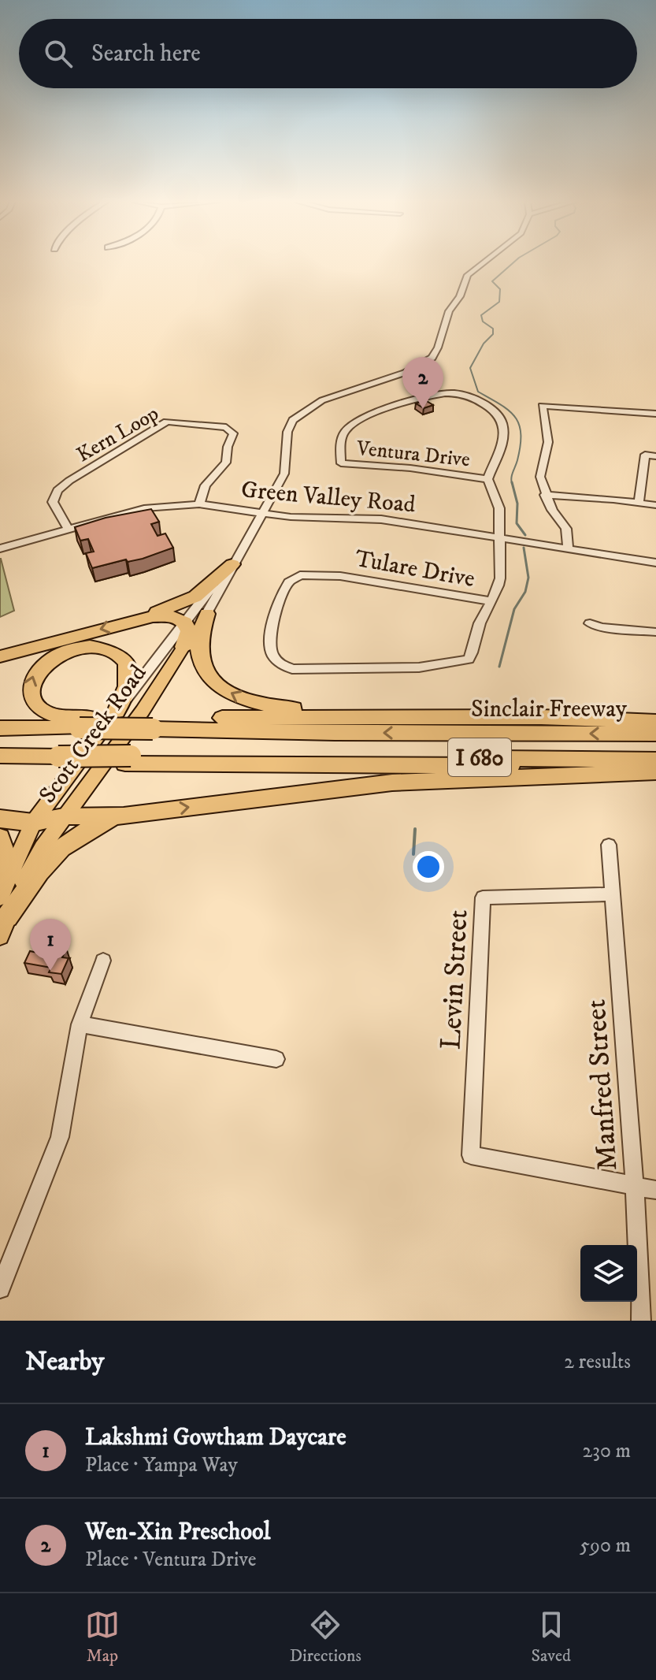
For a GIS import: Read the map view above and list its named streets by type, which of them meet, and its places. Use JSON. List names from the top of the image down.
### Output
{
  "streets": {
    "highway": ["Sinclair Freeway", "I 680"],
    "main road": ["Scott Creek Road"],
    "street": [
      "Kern Loop",
      "Ventura Drive",
      "Green Valley Road",
      "Tulare Drive",
      "Levin Street",
      "Manfred Street"
    ]
  },
  "crossings": [
    ["Kern Loop", "Green Valley Road"],
    ["Green Valley Road", "Scott Creek Road"],
    ["Sinclair Freeway", "I 680"],
    ["Levin Street", "Manfred Street"]
  ],
  "page": {
    "search": "Search here",
    "pins": ["2", "1"],
    "heading": ["Nearby", "2 results"],
    "list": [
      {
        "mark": "1",
        "name": "Lakshmi Gowtham Daycare",
        "note": "Place · Yampa Way",
        "value": "230 m"
      },
      {
        "mark": "2",
        "name": "Wen-Xin Preschool",
        "note": "Place · Ventura Drive",
        "value": "590 m"
      }
    ],
    "nav": ["Map", "Directions", "Saved"]
  }
}
